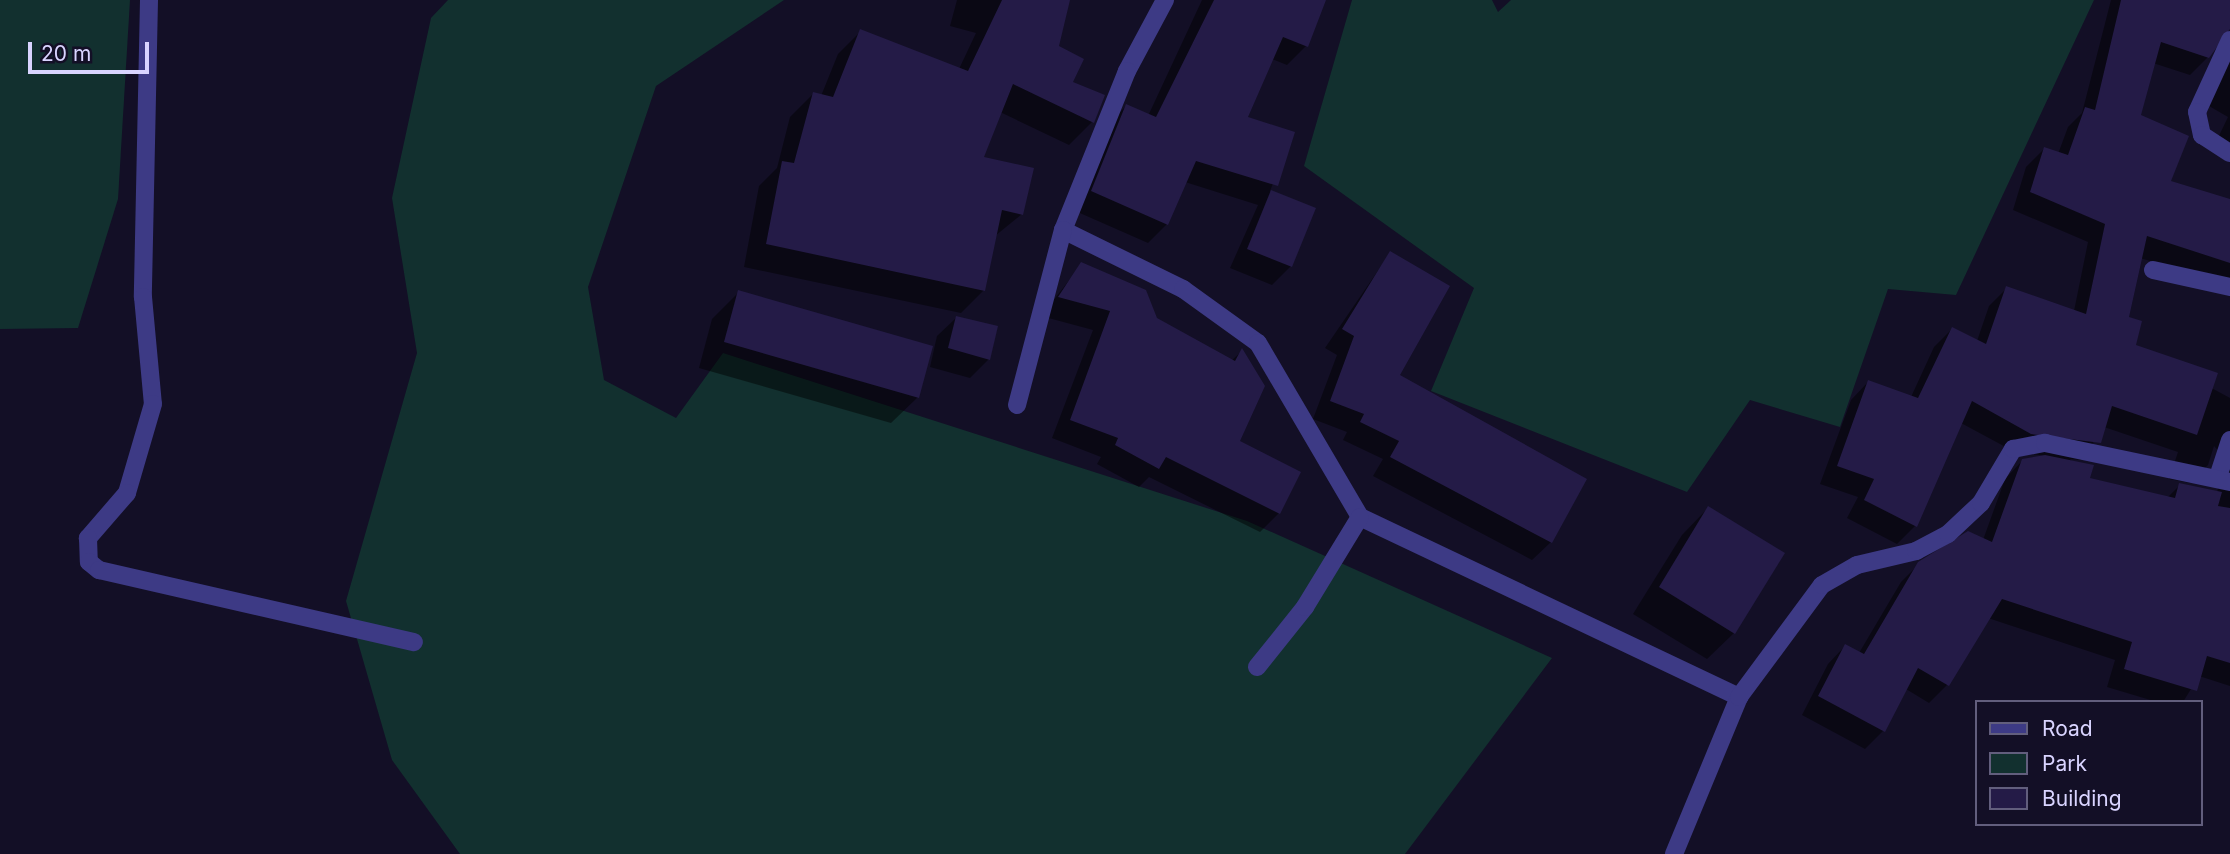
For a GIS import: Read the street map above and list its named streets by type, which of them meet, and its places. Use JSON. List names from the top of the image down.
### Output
{
  "legend": ["Road", "Park", "Building"],
  "scale_bar": "20 m"
}
